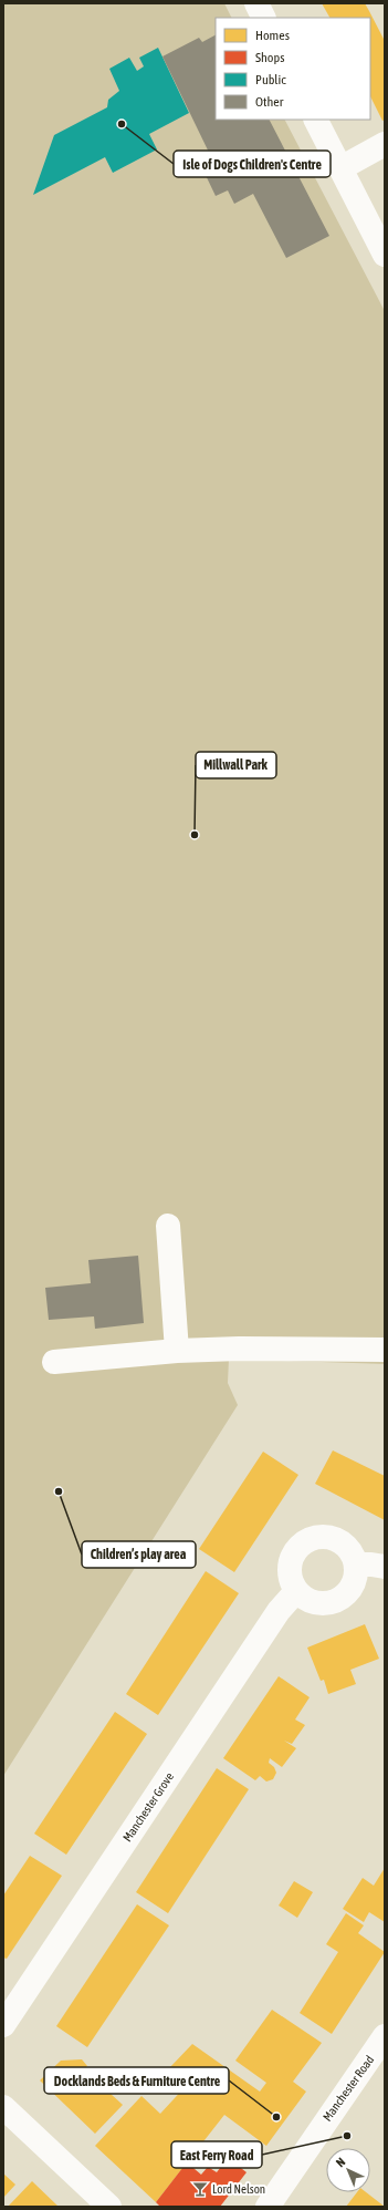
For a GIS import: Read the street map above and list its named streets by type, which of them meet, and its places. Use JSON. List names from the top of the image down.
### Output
{
  "streets": {
    "street": ["Manchester Grove", "Manchester Road"]
  },
  "places": {
    "other": [
      "Isle of Dogs Children's Centre",
      "Millwall Park",
      "Children’s play area",
      "Docklands Beds & Furniture Centre",
      "East Ferry Road"
    ],
    "bar": ["Lord Nelson"]
  },
  "legend": [
    "Homes",
    "Shops",
    "Public",
    "Other"
  ],
  "north": "top left"
}
